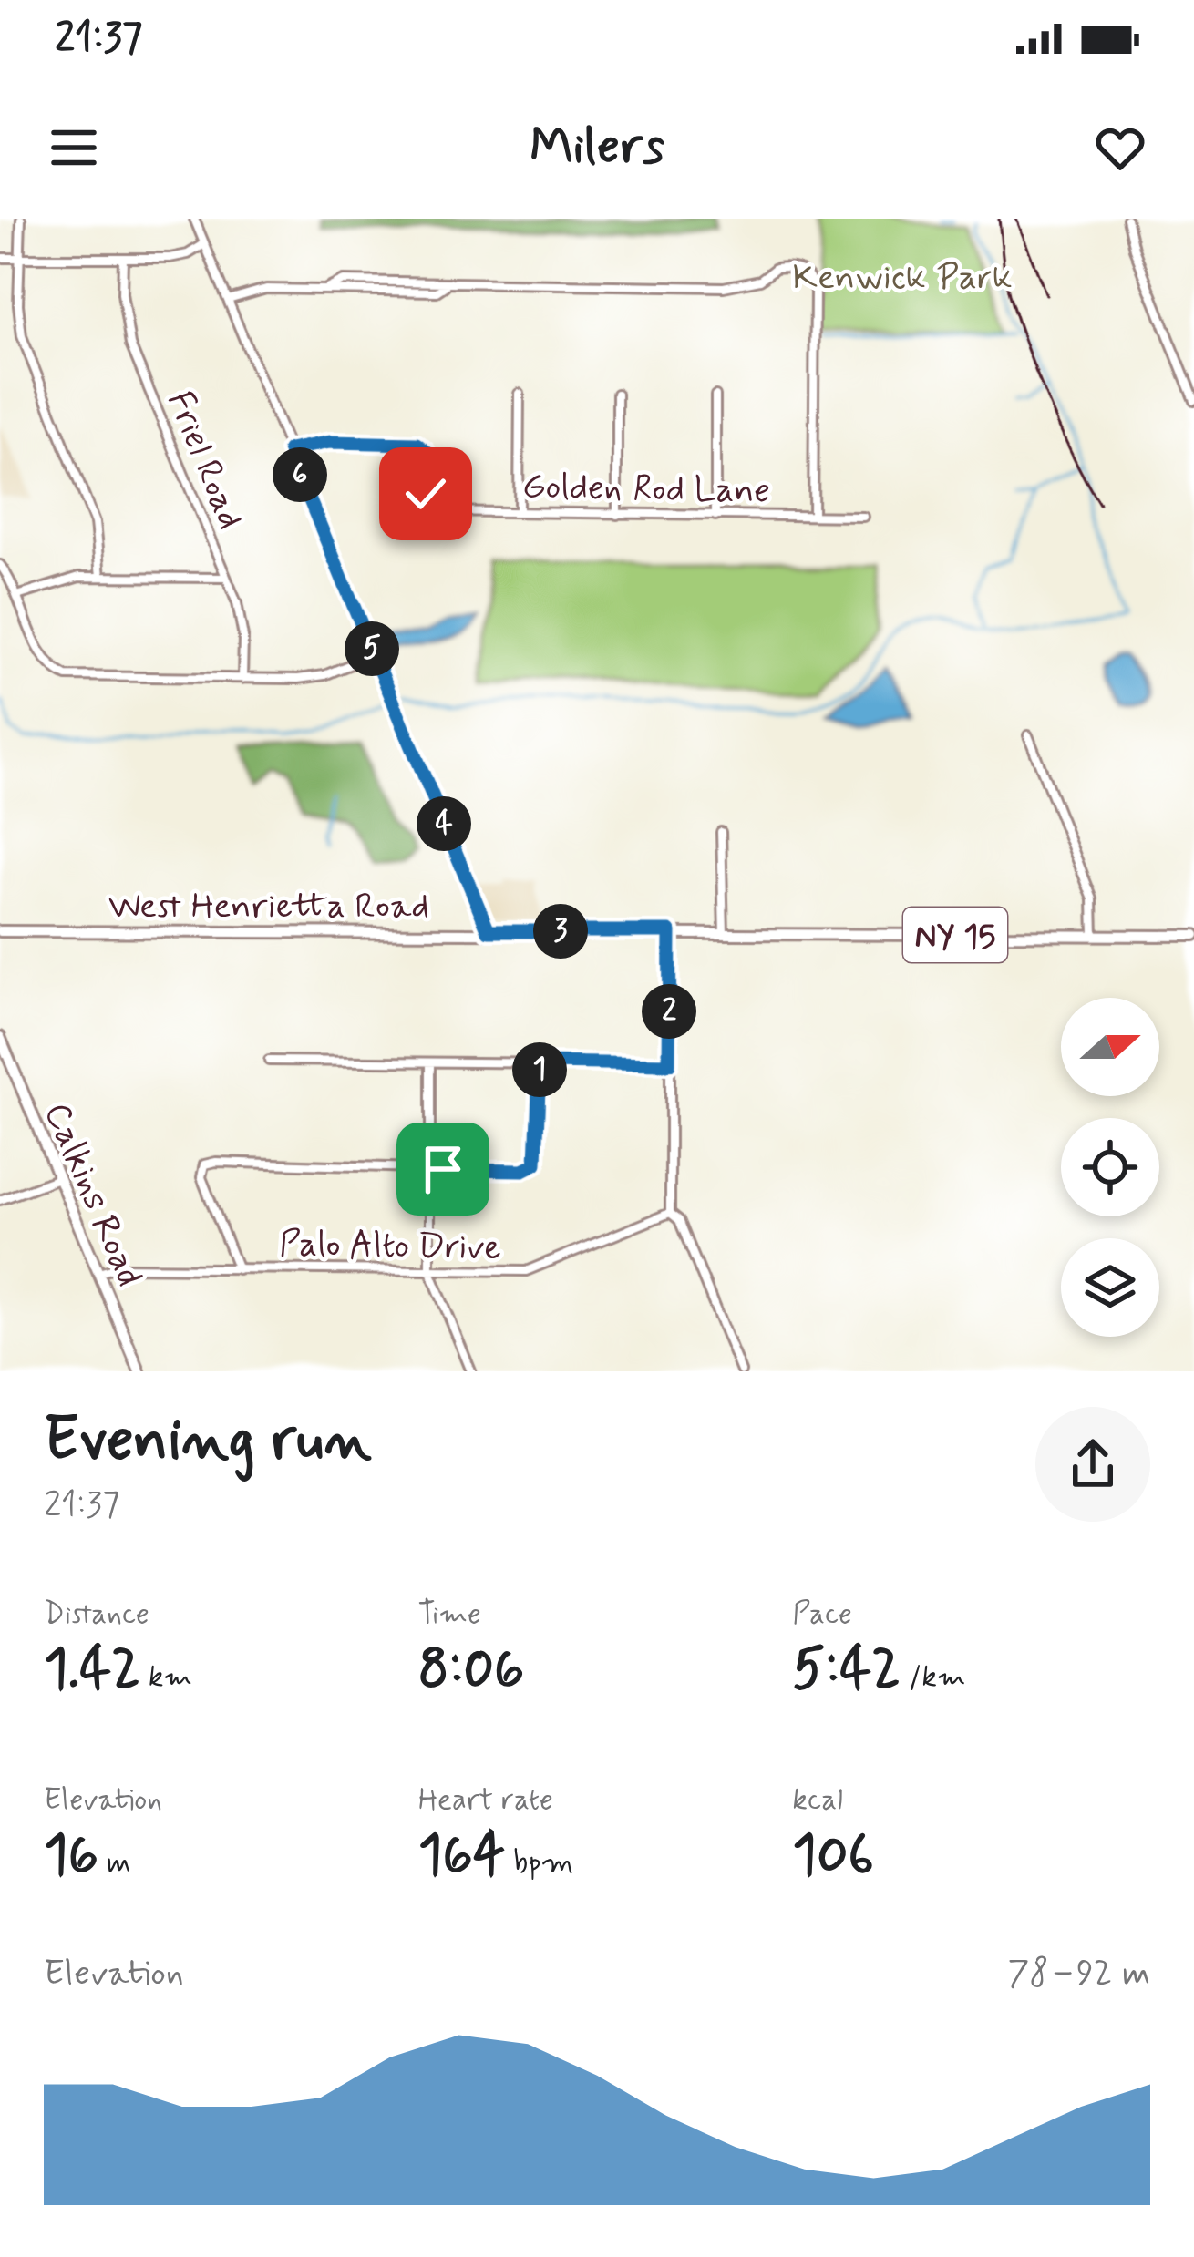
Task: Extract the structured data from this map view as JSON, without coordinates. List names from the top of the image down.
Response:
{
  "streets": {
    "main road": ["West Henrietta Road", "NY 15", "Calkins Road"],
    "street": ["Friel Road", "Golden Rod Lane", "Palo Alto Drive"]
  },
  "crossings": [
    ["Calkins Road", "Palo Alto Drive"]
  ],
  "parks": ["Kenwick Park"],
  "north": "right",
  "page": {
    "status": "21:37",
    "header": "Milers",
    "pins": [
      "6",
      "5",
      "4",
      "3",
      "2",
      "1"
    ],
    "heading": ["Evening run", "21:37"],
    "stats": [
      ["Distance", "1.42 km"],
      ["Time", "8:06"],
      ["Pace", "5:42 /km"],
      ["Elevation", "16 m"],
      ["Heart rate", "164 bpm"],
      ["kcal", "106"]
    ],
    "chart": ["Elevation", "78–92 m"]
  }
}
